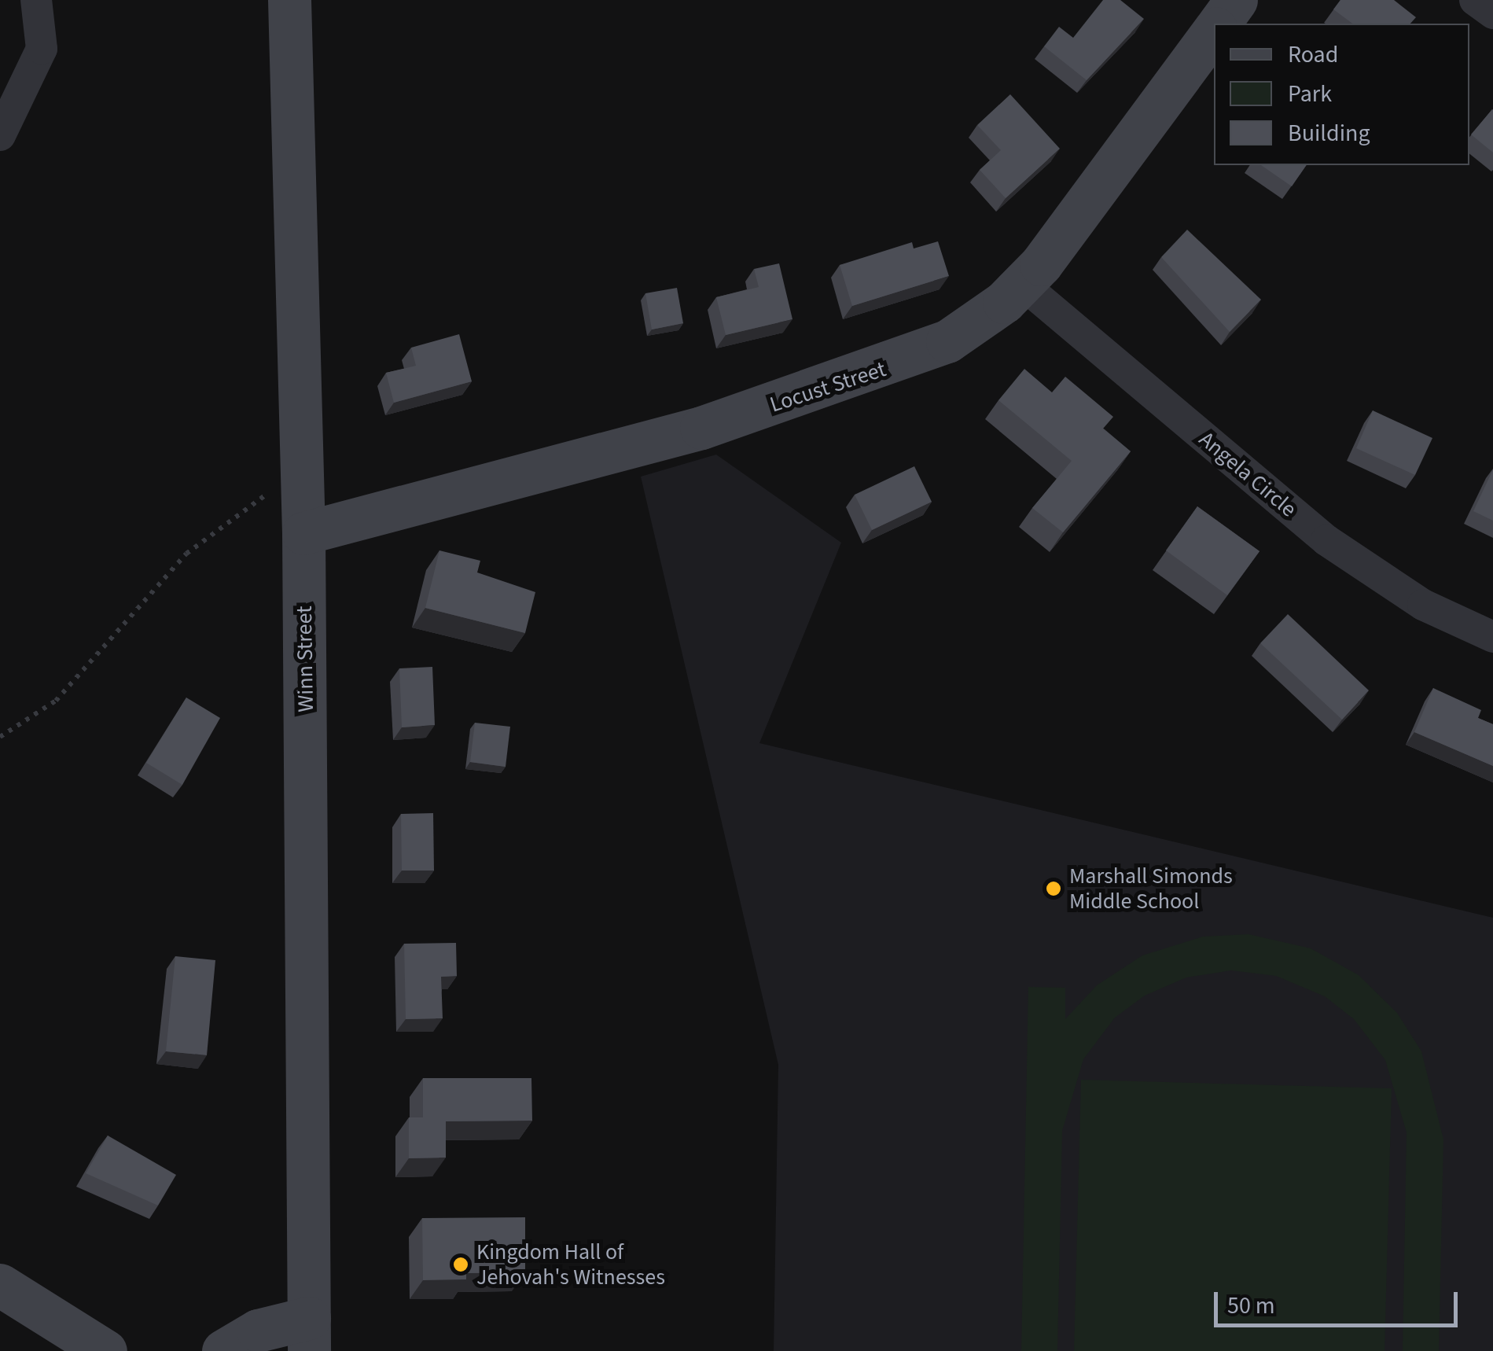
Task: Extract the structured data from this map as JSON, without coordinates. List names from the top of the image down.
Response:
{
  "streets": {
    "main road": ["Locust Street", "Winn Street"],
    "street": ["Angela Circle"]
  },
  "crossings": [
    ["Locust Street", "Angela Circle"],
    ["Locust Street", "Winn Street"]
  ],
  "places": ["Marshall Simonds Middle School", "Kingdom Hall of Jehovah's Witnesses"],
  "legend": ["Road", "Park", "Building"],
  "scale_bar": "50 m"
}
